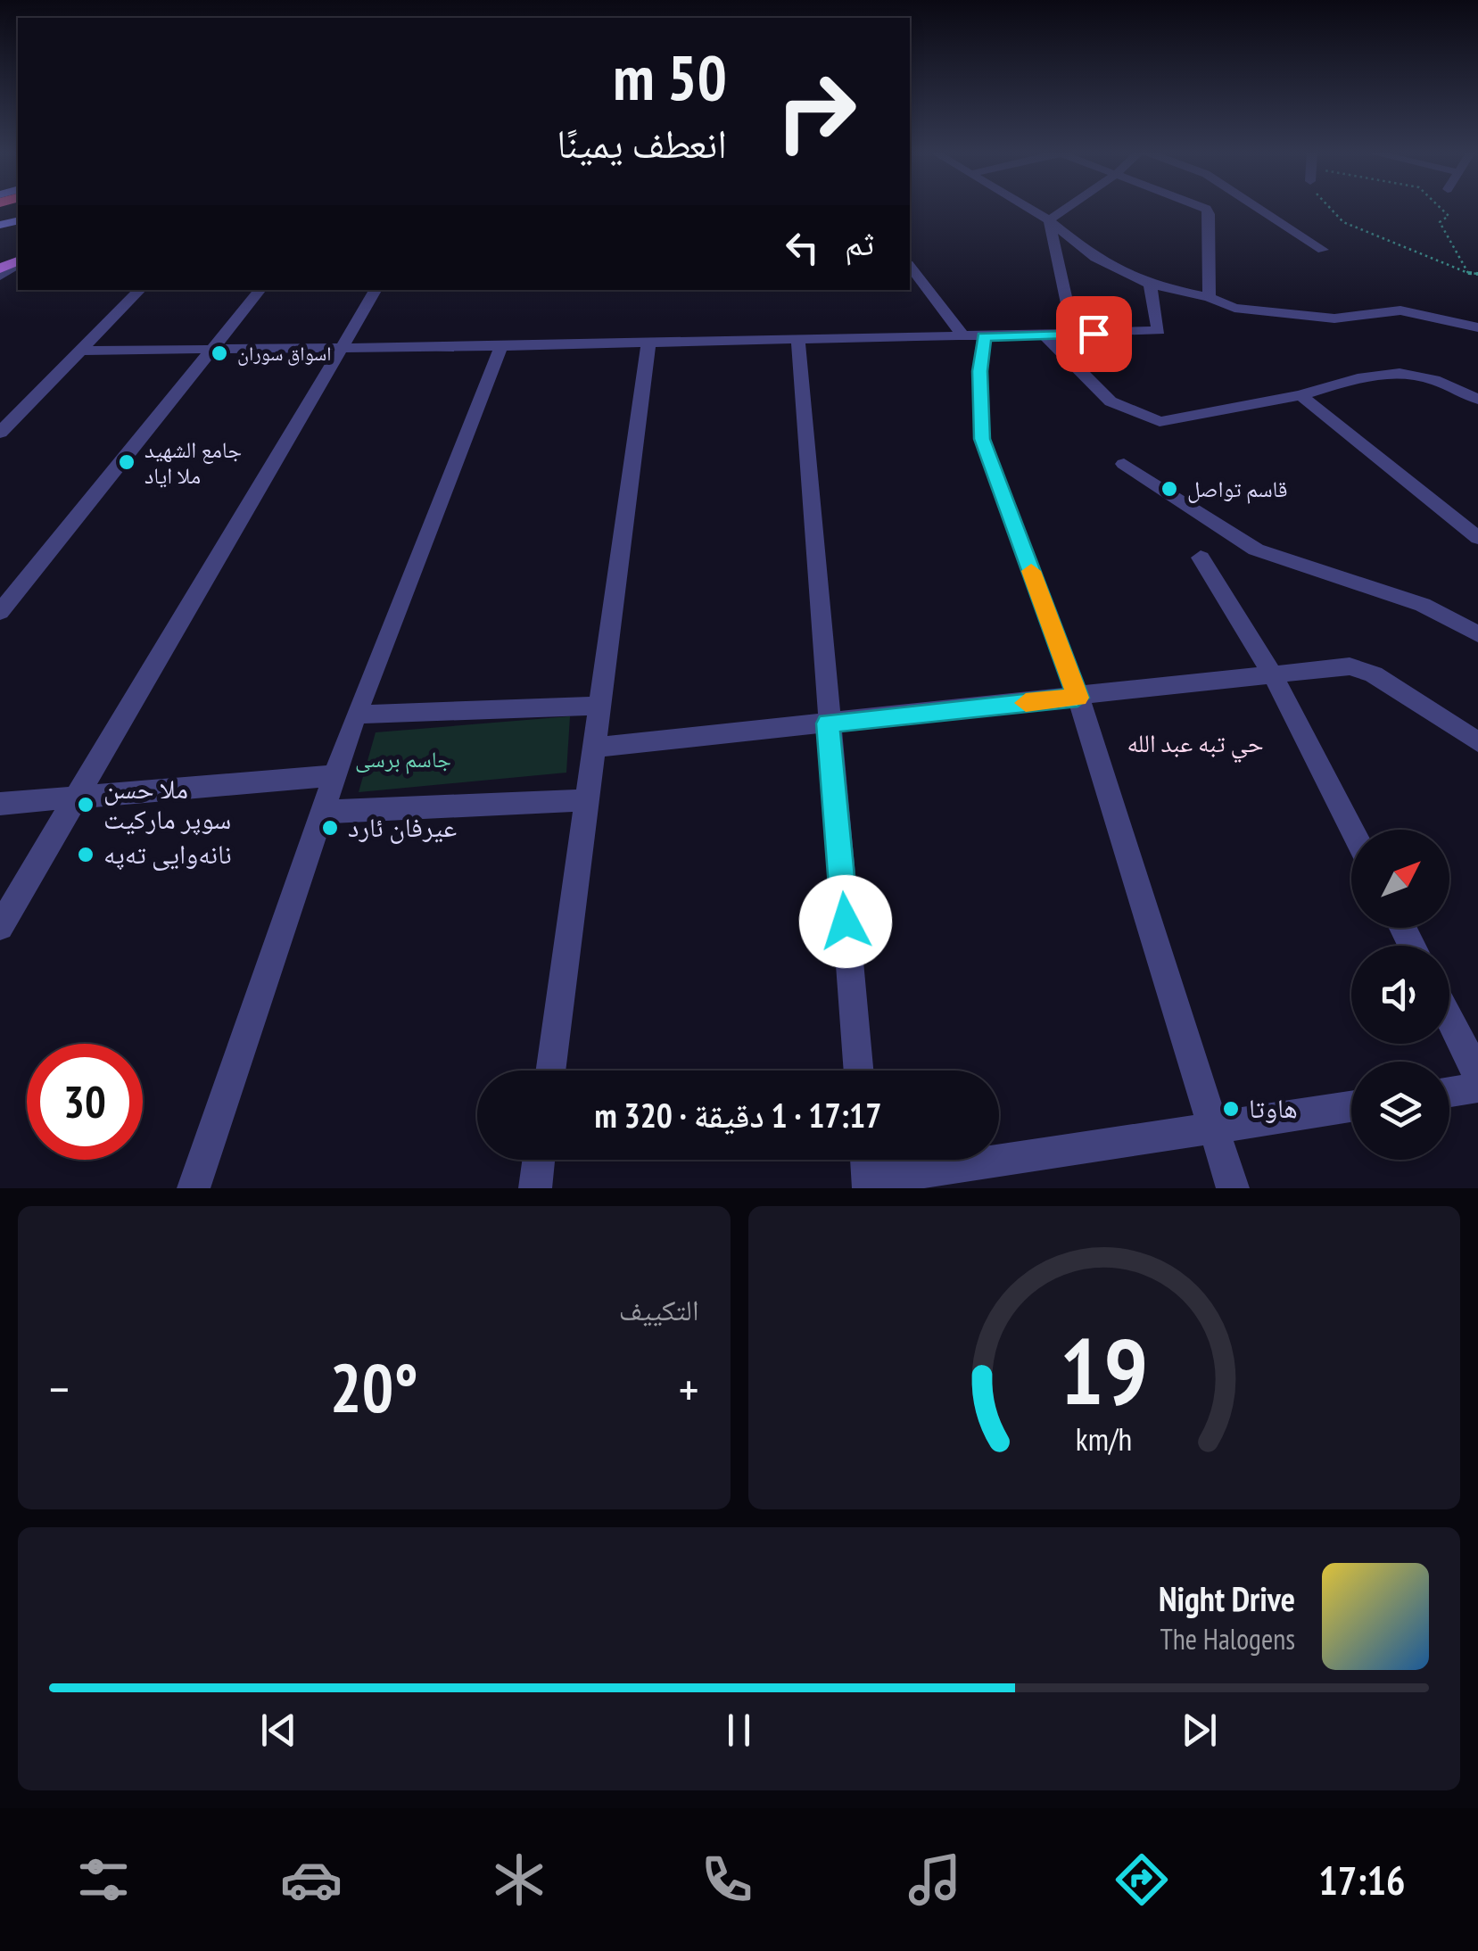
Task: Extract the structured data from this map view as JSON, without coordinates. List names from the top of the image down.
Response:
{
  "districts": ["حي تبه عبد الله"],
  "parks": ["جاسم برسی"],
  "places": [
    "اسواق سوران",
    "جامع الشهيد ملا اياد",
    "قاسم تواصل",
    "ملا حسن سوپر ماركيت",
    "عیرفان ئارد",
    "نانەوایی تەپە",
    "هاوتا"
  ],
  "north": "top right",
  "page": {
    "turn": ["50 m", "انعطف يمينًا"],
    "then": "ثم",
    "limit": "30",
    "trip": "17:17 · 1 دقيقة · 320 m",
    "tile": "التكييف",
    "heat": ["−", "20°", "+"],
    "song": ["Night Drive", "The Halogens"],
    "tabs": "17:16",
    "gauge": ["19", "km/h"]
  }
}
